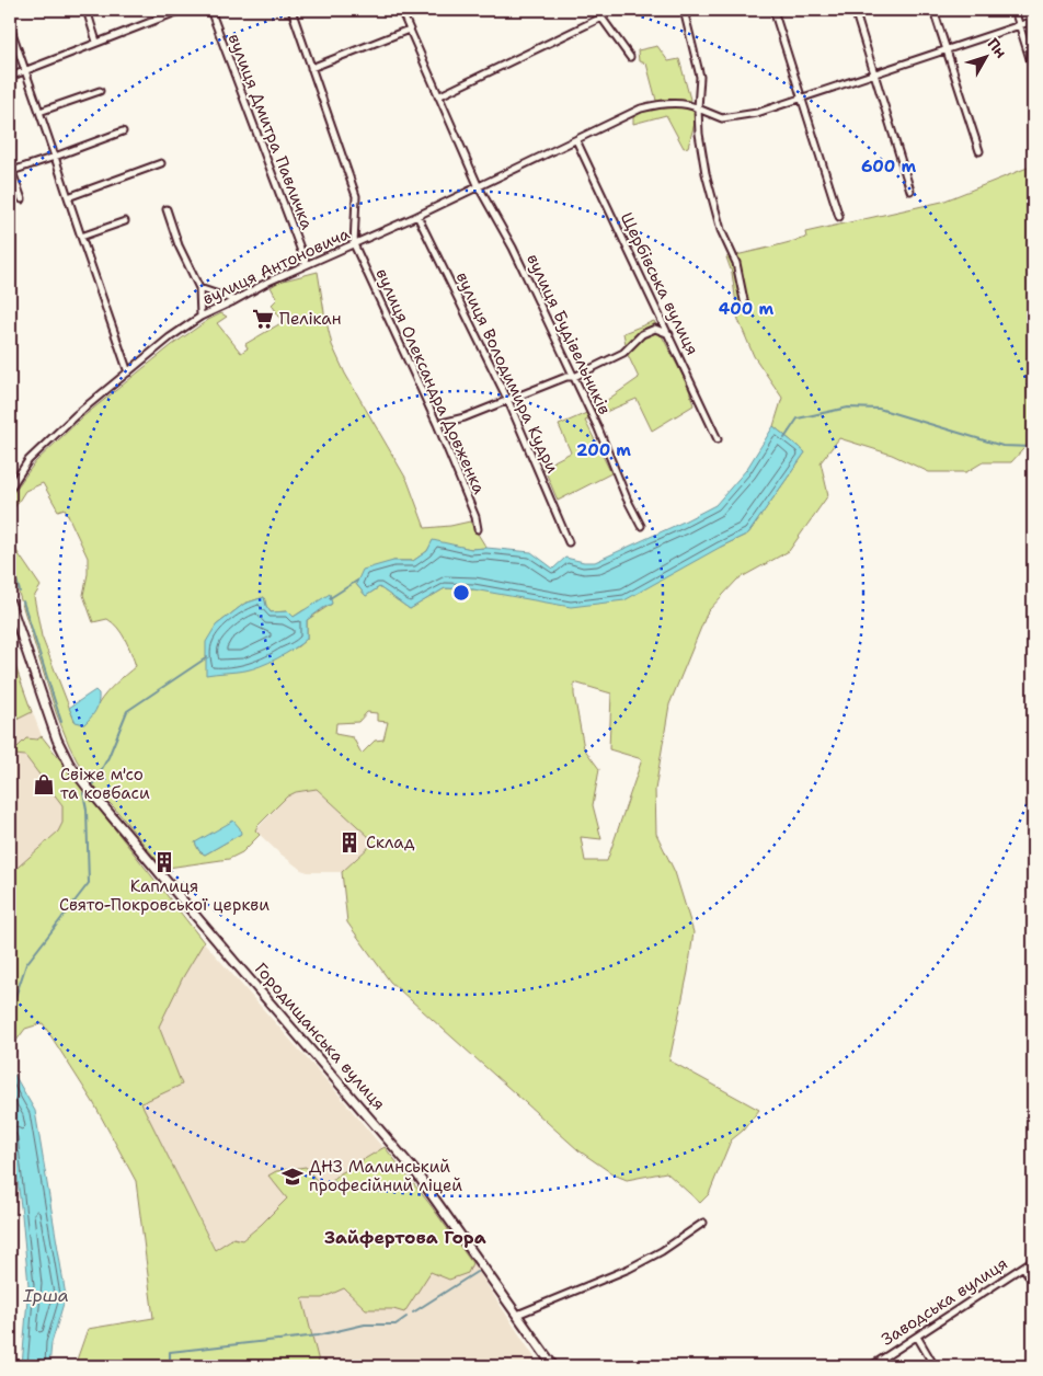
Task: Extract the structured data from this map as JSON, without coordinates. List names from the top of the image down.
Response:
{
  "streets": {
    "street": [
      "вулиця Дмитра Павличка",
      "вулиця Антоновича",
      "Щербівська вулиця",
      "вулиця Будівельників",
      "вулиця Володимира Кудри",
      "вулиця Олександра Довженка",
      "Городищанська вулиця",
      "Заводська вулиця"
    ]
  },
  "crossings": [
    ["вулиця Дмитра Павличка", "вулиця Антоновича"],
    ["вулиця Антоновича", "Щербівська вулиця"],
    ["вулиця Антоновича", "вулиця Будівельників"],
    ["вулиця Антоновича", "вулиця Володимира Кудри"],
    ["вулиця Антоновича", "вулиця Олександра Довженка"]
  ],
  "districts": ["Зайфертова Гора"],
  "water": ["Ірша"],
  "places": {
    "supermarket": ["Пелікан"],
    "shop": ["Свіже м'со та ковбаси"],
    "building": ["Склад", "Каплиця Свято-Покровської церкви"],
    "school or university": ["ДНЗ Малинський професійний ліцей"]
  },
  "north": "top right",
  "rings": ["600 m", "400 m", "200 m"]
}
